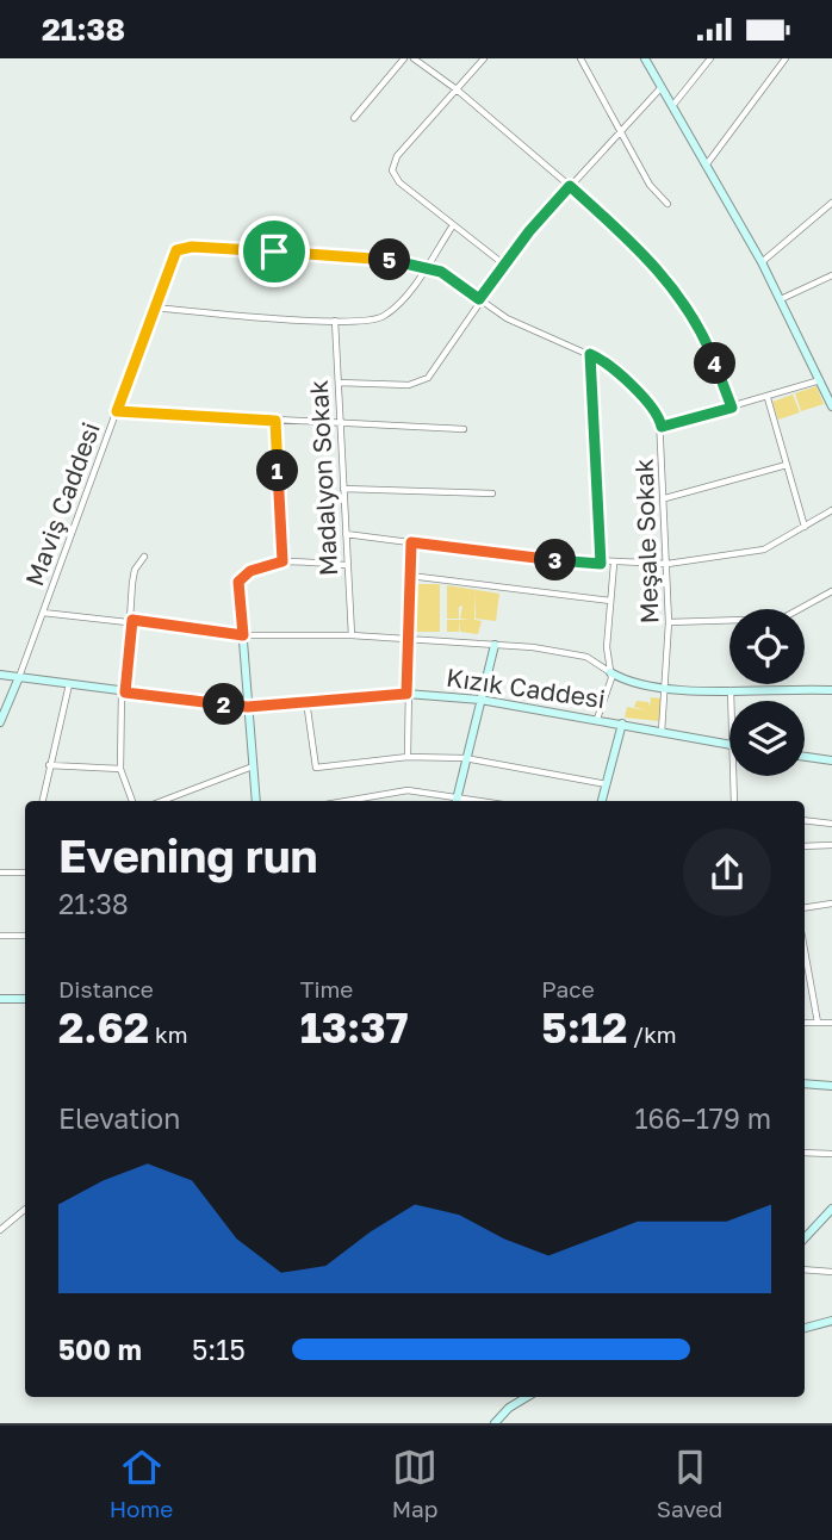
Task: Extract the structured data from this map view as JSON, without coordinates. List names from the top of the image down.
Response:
{
  "streets": {
    "street": [
      "Madalyon Sokak",
      "Maviş Caddesi",
      "Meşale Sokak",
      "Kızık Caddesi"
    ]
  },
  "crossings": [
    ["Maviş Caddesi", "Meşale Sokak"],
    ["Maviş Caddesi", "Kızık Caddesi"],
    ["Meşale Sokak", "Kızık Caddesi"]
  ],
  "page": {
    "status": "21:38",
    "pins": [
      "5",
      "4",
      "1",
      "3",
      "2"
    ],
    "heading": ["Evening run", "21:38"],
    "stats": [
      ["Distance", "2.62 km"],
      ["Time", "13:37"],
      ["Pace", "5:12 /km"]
    ],
    "chart": ["Elevation", "166–179 m"],
    "list": [
      {
        "name": "500 m",
        "note": "5:15"
      }
    ],
    "tabs": ["Home", "Map", "Saved"]
  }
}
